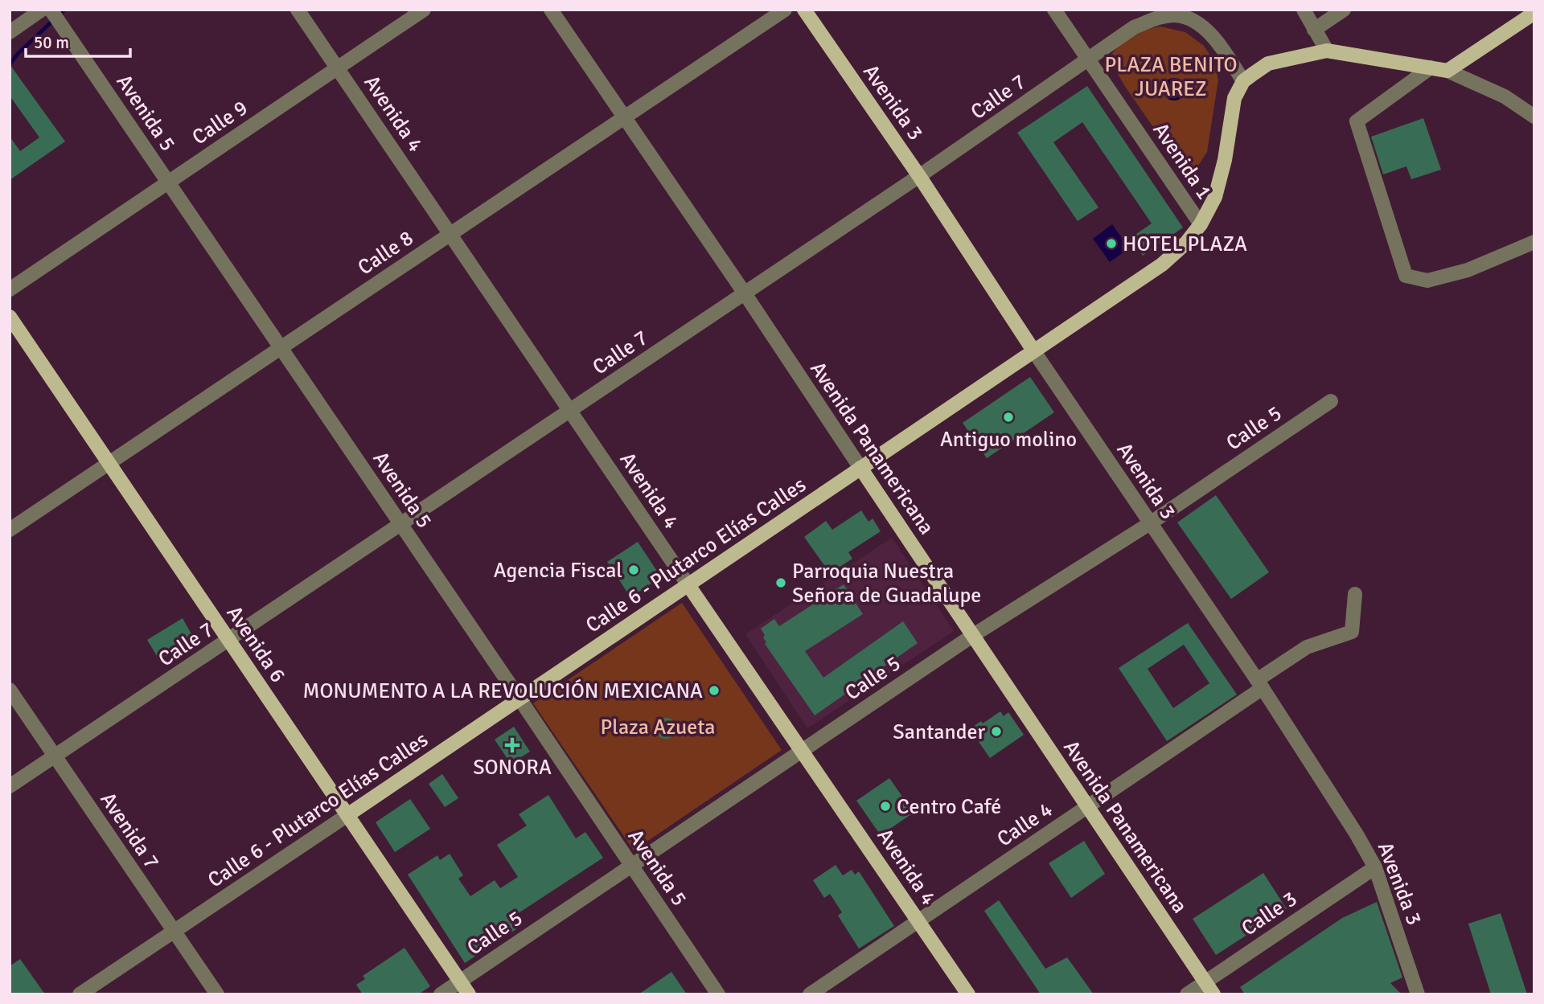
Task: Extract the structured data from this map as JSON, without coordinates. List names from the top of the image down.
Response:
{
  "streets": {
    "main road": [
      "Avenida 3",
      "Avenida 4",
      "Avenida Panamericana",
      "Calle 6 - Plutarco Elías Calles",
      "Avenida 6"
    ],
    "street": [
      "Calle 7",
      "Avenida 5",
      "Calle 9",
      "Avenida 1",
      "Calle 8",
      "Calle 5",
      "Calle 4",
      "Avenida 7",
      "Calle 3"
    ]
  },
  "crossings": [
    ["Calle 7", "Avenida 3"],
    ["Calle 7", "Avenida 5"],
    ["Calle 7", "Avenida 4"],
    ["Calle 7", "Avenida 1"],
    ["Calle 7", "Avenida Panamericana"],
    ["Calle 7", "Calle 6 - Plutarco Elías Calles"],
    ["Calle 7", "Avenida 6"],
    ["Calle 7", "Avenida 7"],
    ["Avenida 3", "Calle 5"],
    ["Avenida 3", "Calle 6 - Plutarco Elías Calles"],
    ["Avenida 3", "Calle 4"],
    ["Avenida 3", "Calle 3"],
    ["Avenida 5", "Calle 9"],
    ["Avenida 5", "Calle 8"],
    ["Avenida 5", "Calle 5"],
    ["Avenida 5", "Calle 6 - Plutarco Elías Calles"],
    ["Avenida 4", "Calle 9"],
    ["Avenida 4", "Calle 8"],
    ["Avenida 4", "Calle 5"],
    ["Avenida 4", "Calle 6 - Plutarco Elías Calles"],
    ["Avenida 4", "Calle 4"],
    ["Avenida 1", "Calle 6 - Plutarco Elías Calles"],
    ["Calle 8", "Avenida Panamericana"],
    ["Calle 8", "Avenida 6"],
    ["Calle 5", "Avenida Panamericana"],
    ["Calle 5", "Avenida 6"],
    ["Avenida Panamericana", "Calle 6 - Plutarco Elías Calles"],
    ["Avenida Panamericana", "Calle 4"],
    ["Avenida Panamericana", "Calle 3"],
    ["Calle 6 - Plutarco Elías Calles", "Avenida 6"],
    ["Calle 6 - Plutarco Elías Calles", "Avenida 7"]
  ],
  "parks": ["PLAZA BENITO JUAREZ", "Plaza Azueta"],
  "places": {
    "other": [
      "HOTEL PLAZA",
      "Antiguo molino",
      "Agencia Fiscal",
      "Parroquia Nuestra Señora de Guadalupe",
      "MONUMENTO A LA REVOLUCIÓN MEXICANA",
      "Santander",
      "Centro Café"
    ],
    "health": ["SONORA"]
  },
  "scale_bar": "50 m"
}
